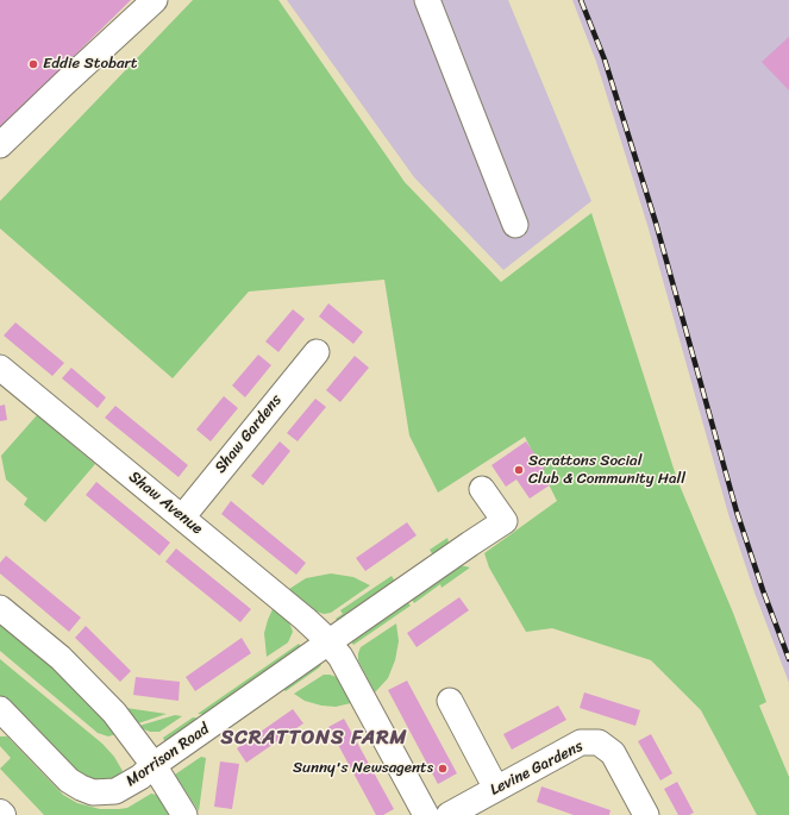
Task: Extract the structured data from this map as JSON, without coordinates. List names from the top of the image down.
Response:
{
  "streets": {
    "street": [
      "Shaw Gardens",
      "Shaw Avenue",
      "Morrison Road",
      "Levine Gardens"
    ]
  },
  "crossings": [
    ["Shaw Gardens", "Shaw Avenue"],
    ["Shaw Avenue", "Morrison Road"]
  ],
  "districts": ["SCRATTONS FARM"],
  "places": ["Eddie Stobart", "Scrattons Social Club & Community Hall", "Sunny's Newsagents"]
}
